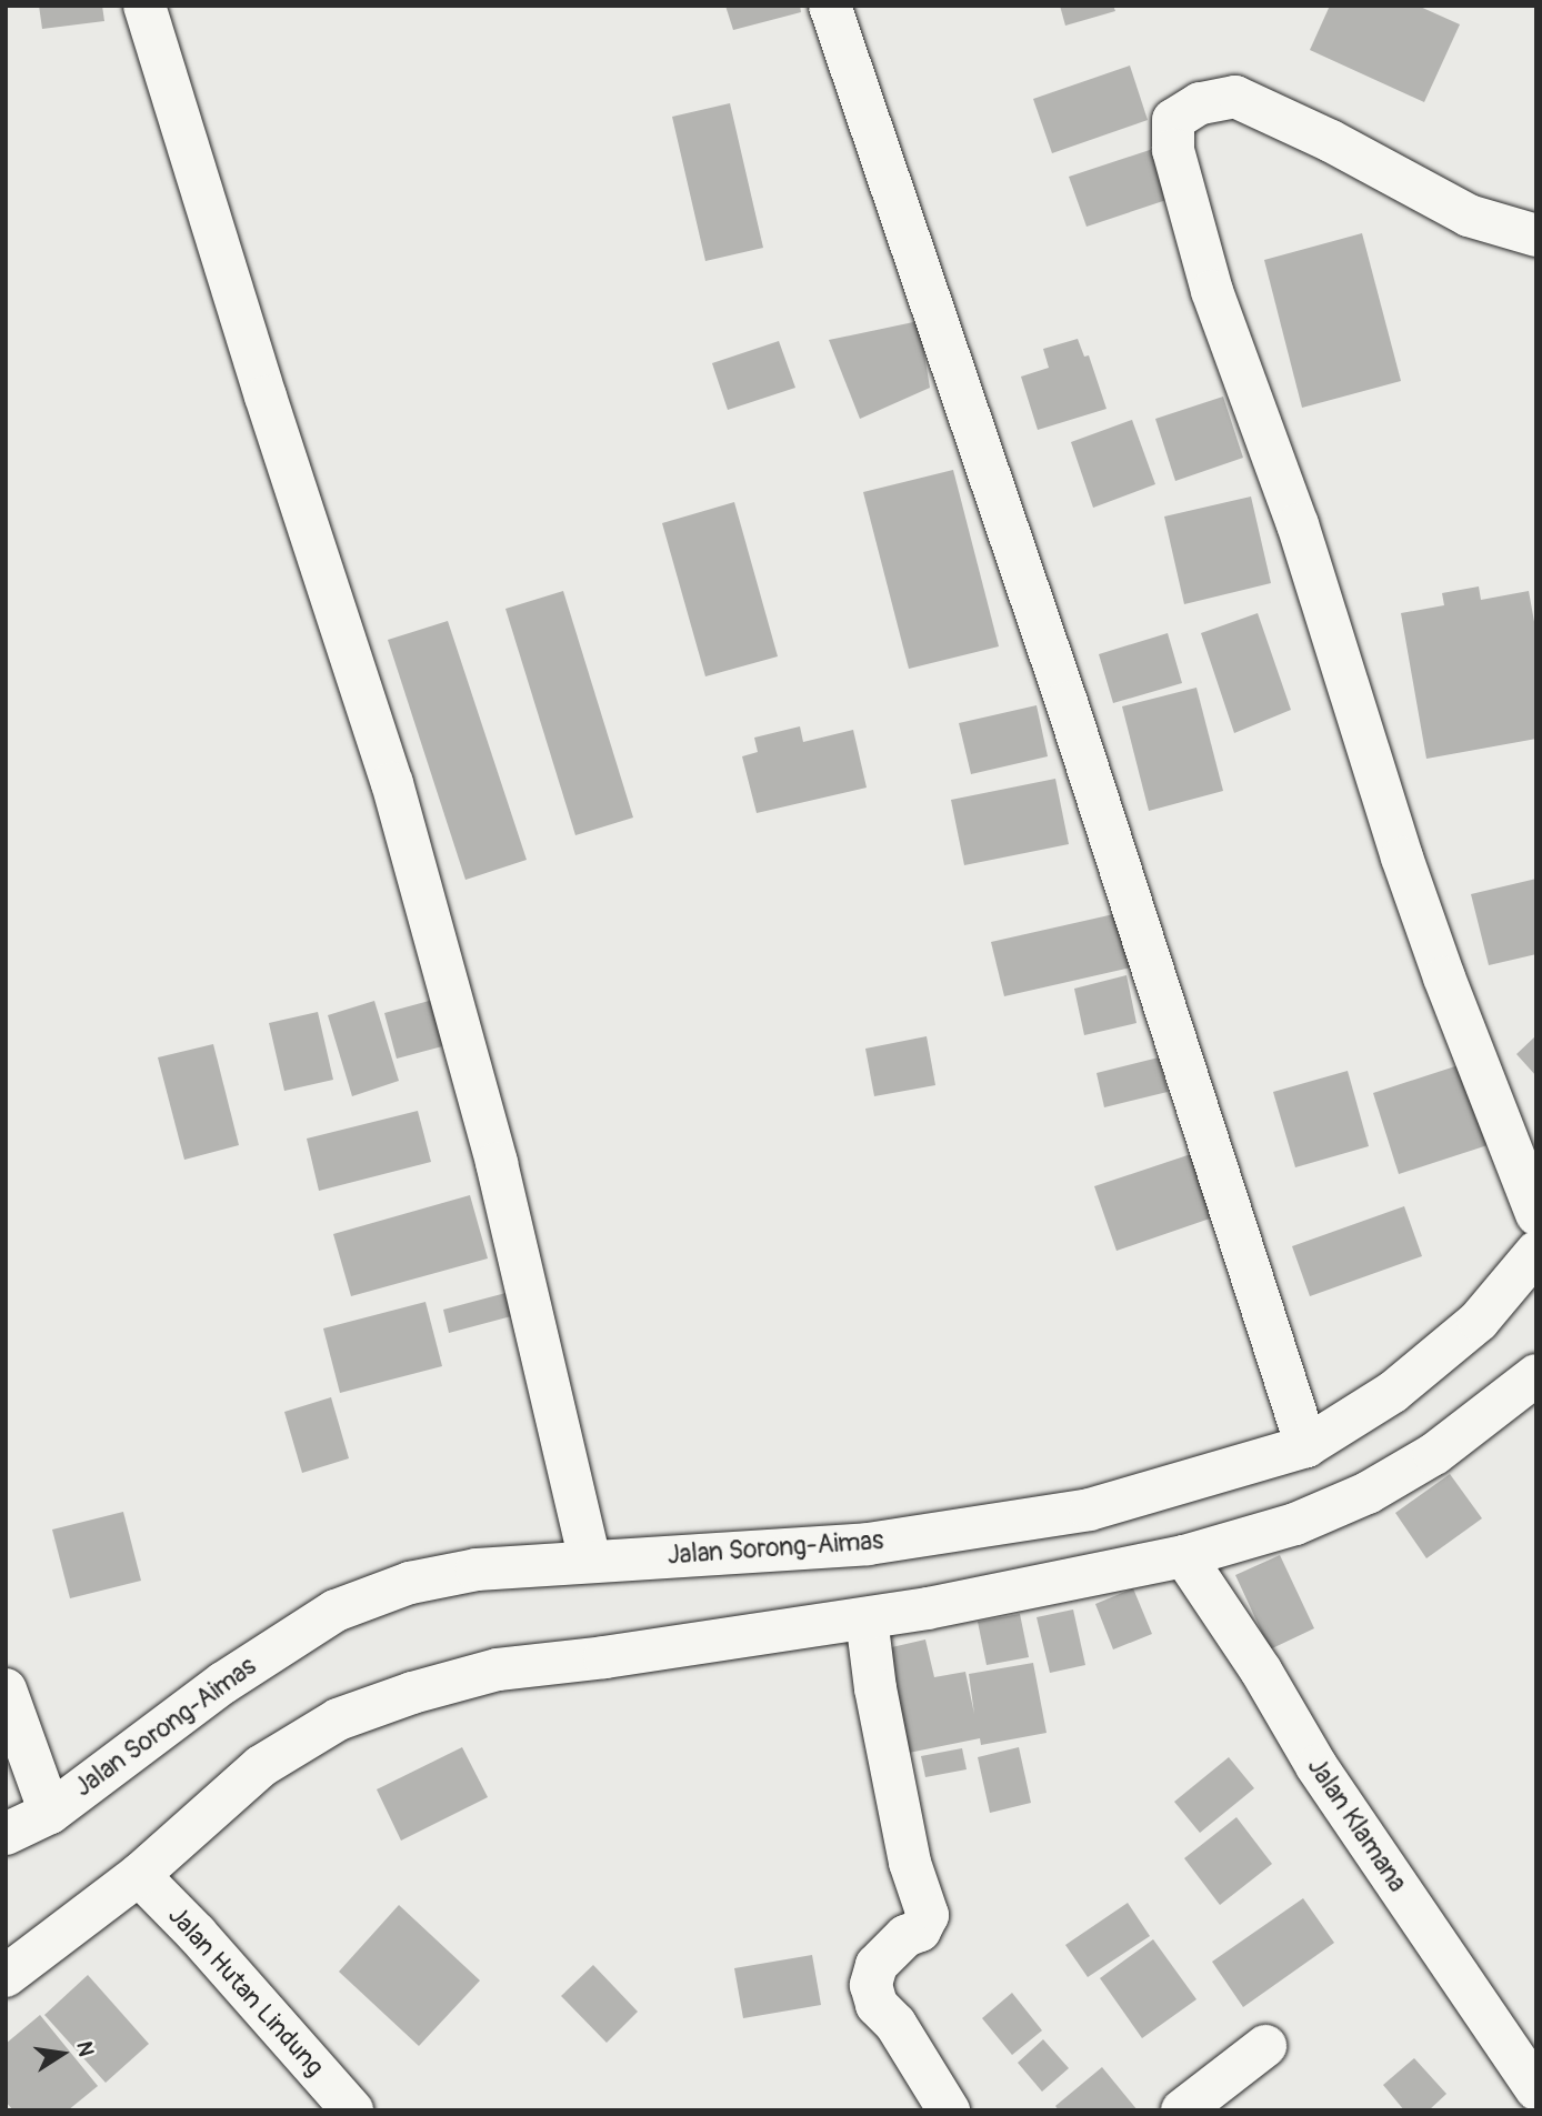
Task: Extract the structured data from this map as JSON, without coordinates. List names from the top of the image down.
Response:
{
  "streets": {
    "main road": ["Jalan Sorong-Aimas", "Jalan Klamana", "Jalan Hutan Lindung"]
  },
  "north": "right"
}
